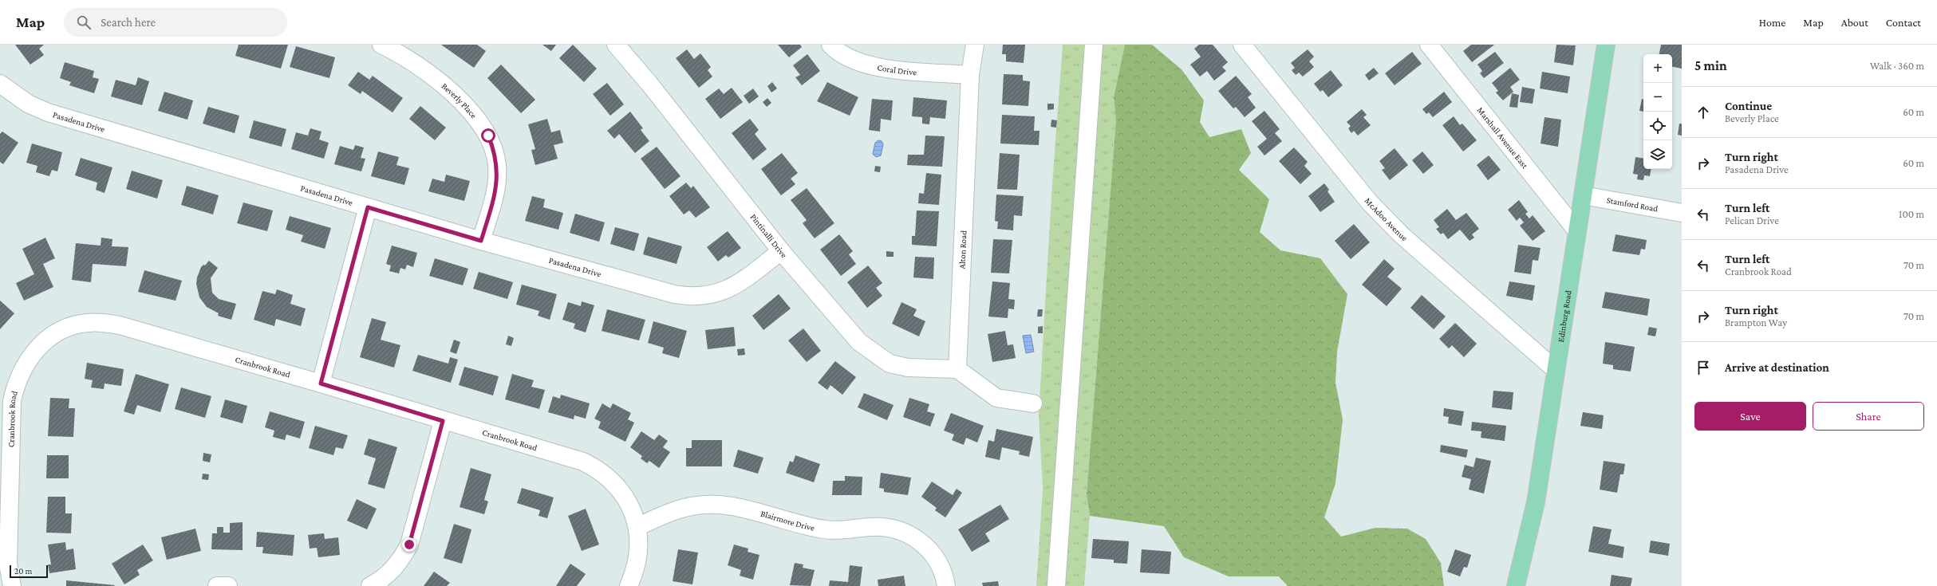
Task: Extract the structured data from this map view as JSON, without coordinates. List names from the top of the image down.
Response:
{
  "streets": {
    "main road": ["Edinburg Road"],
    "street": [
      "Coral Drive",
      "Beverly Place",
      "Pasadena Drive",
      "Marshall Avenue East",
      "Stamford Road",
      "McAdoo Avenue",
      "Pintinalli Drive",
      "Alton Road",
      "Cranbrook Road",
      "Blairmore Drive"
    ]
  },
  "crossings": [
    ["Coral Drive", "Alton Road"],
    ["Beverly Place", "Pasadena Drive"],
    ["Pasadena Drive", "Pintinalli Drive"],
    ["Marshall Avenue East", "Edinburg Road"],
    ["Stamford Road", "Edinburg Road"],
    ["McAdoo Avenue", "Edinburg Road"],
    ["Pintinalli Drive", "Alton Road"],
    ["Cranbrook Road", "Blairmore Drive"]
  ],
  "scale_bar": "20 m",
  "page": {
    "header": "Map",
    "search": "Search here",
    "nav": [
      "Home",
      "Map",
      "About",
      "Contact"
    ],
    "heading": ["5 min", "Walk · 360 m"],
    "map_buttons": ["+", "−"],
    "list": [
      ["Continue", "Beverly Place", "60 m"],
      ["Turn right", "Pasadena Drive", "60 m"],
      ["Turn left", "Pelican Drive", "100 m"],
      ["Turn left", "Cranbrook Road", "70 m"],
      ["Turn right", "Brampton Way", "70 m"],
      "Arrive at destination"
    ],
    "buttons": ["Save", "Share"],
    "scale": "20 m"
  }
}
